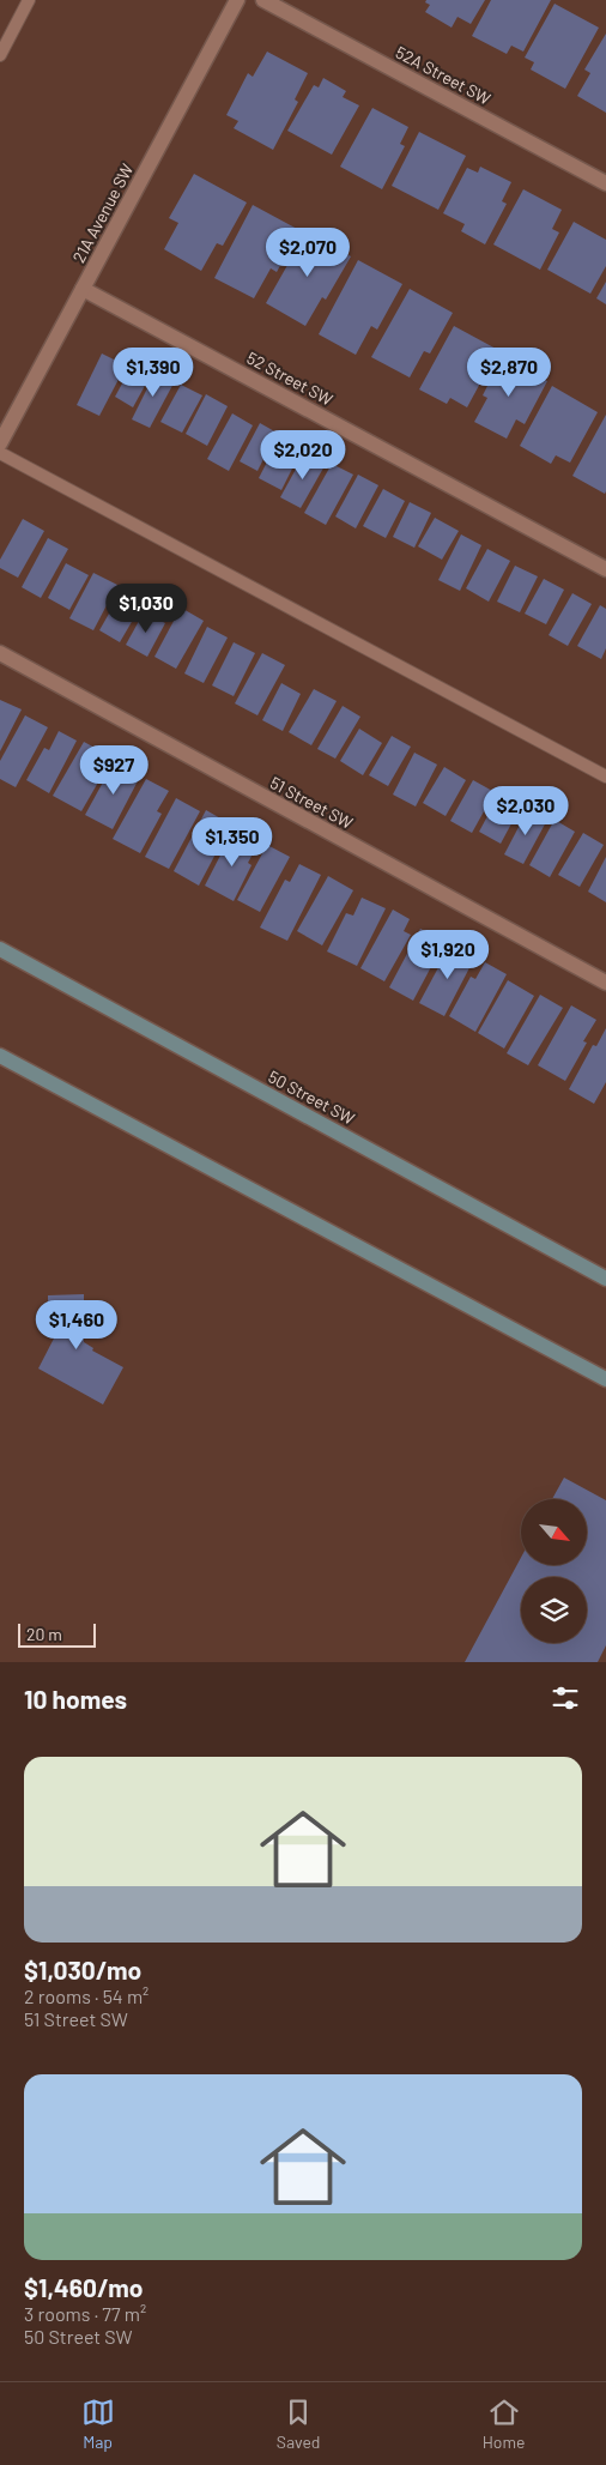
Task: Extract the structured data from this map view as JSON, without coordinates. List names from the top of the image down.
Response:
{
  "streets": {
    "main road": ["50 Street SW"],
    "street": [
      "52A Street SW",
      "21A Avenue SW",
      "52 Street SW",
      "51 Street SW"
    ]
  },
  "crossings": [
    ["21A Avenue SW", "52 Street SW"]
  ],
  "scale_bar": "20 m",
  "north": "bottom right",
  "page": {
    "price": [
      "$2,070",
      "$1,390",
      "$2,870",
      "$2,020",
      "$1,030",
      "$927",
      "$2,030",
      "$1,350",
      "$1,920",
      "$1,460"
    ],
    "scale": "20 m",
    "heading": "10 homes",
    "list": [
      {
        "name": "$1,030/mo",
        "note": "2 rooms · 54 m² · 51 Street SW"
      },
      {
        "name": "$1,460/mo",
        "note": "3 rooms · 77 m² · 50 Street SW"
      }
    ],
    "tabs": ["Map", "Saved", "Home"]
  }
}
